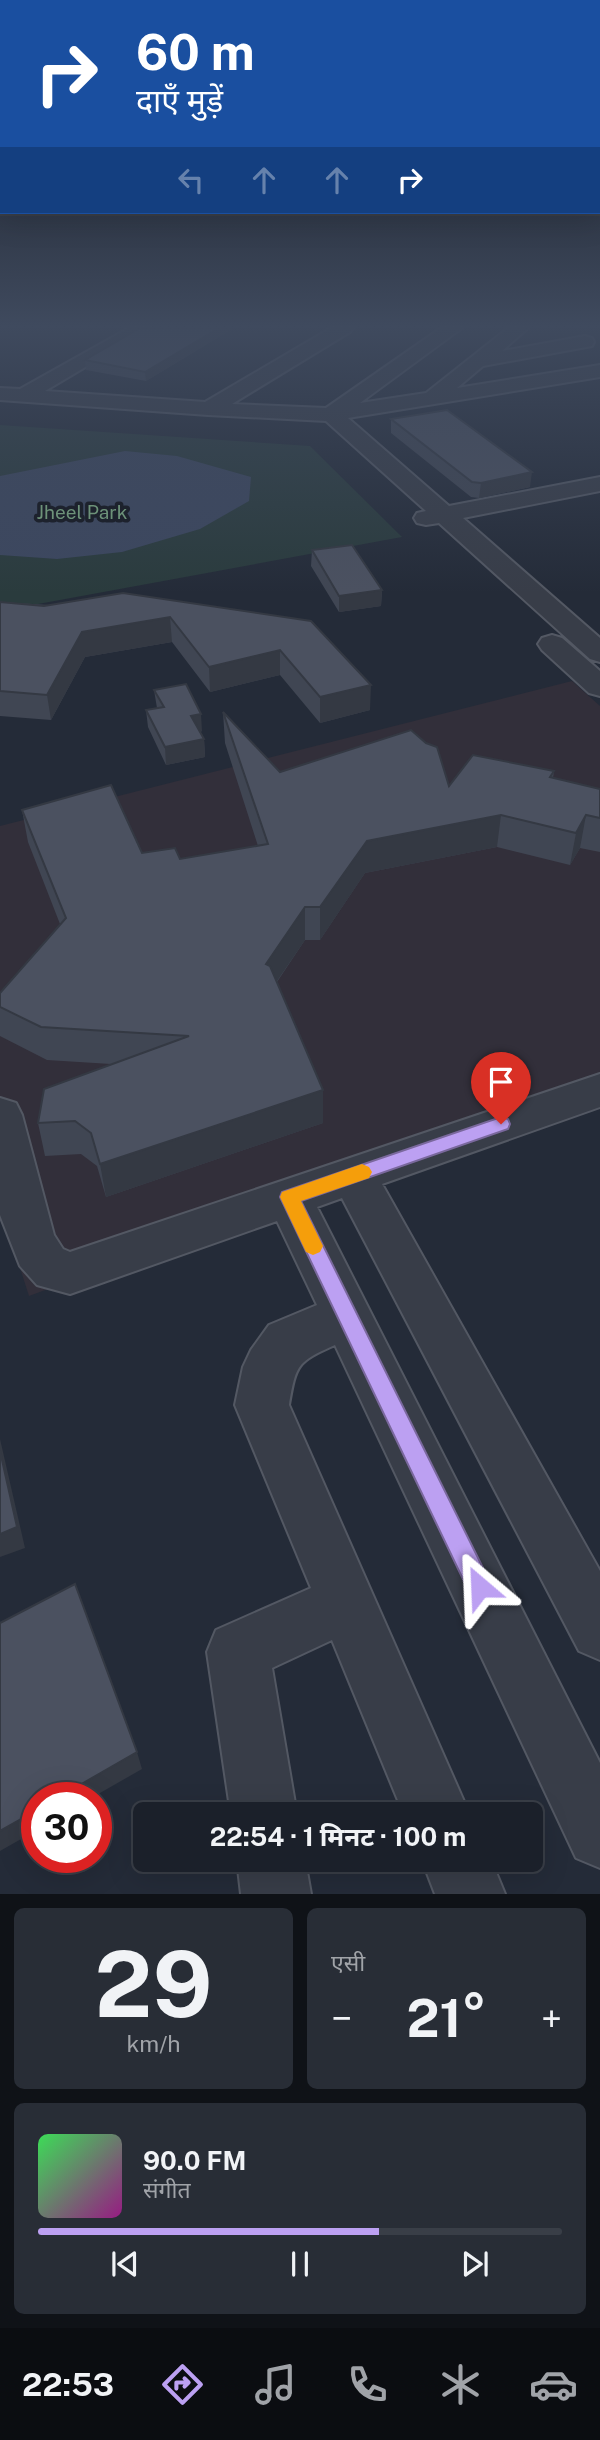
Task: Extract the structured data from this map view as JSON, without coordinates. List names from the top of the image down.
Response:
{
  "parks": ["Jheel Park"],
  "page": {
    "turn": ["60 m", "दाएँ मुड़ें"],
    "limit": "30",
    "trip": "22:54 · 1 मिनट · 100 m",
    "tile": [
      ["29", "km/h"],
      "एसी"
    ],
    "heat": ["−", "21°", "+"],
    "song": ["90.0 FM", "संगीत"],
    "tabs": "22:53"
  }
}
